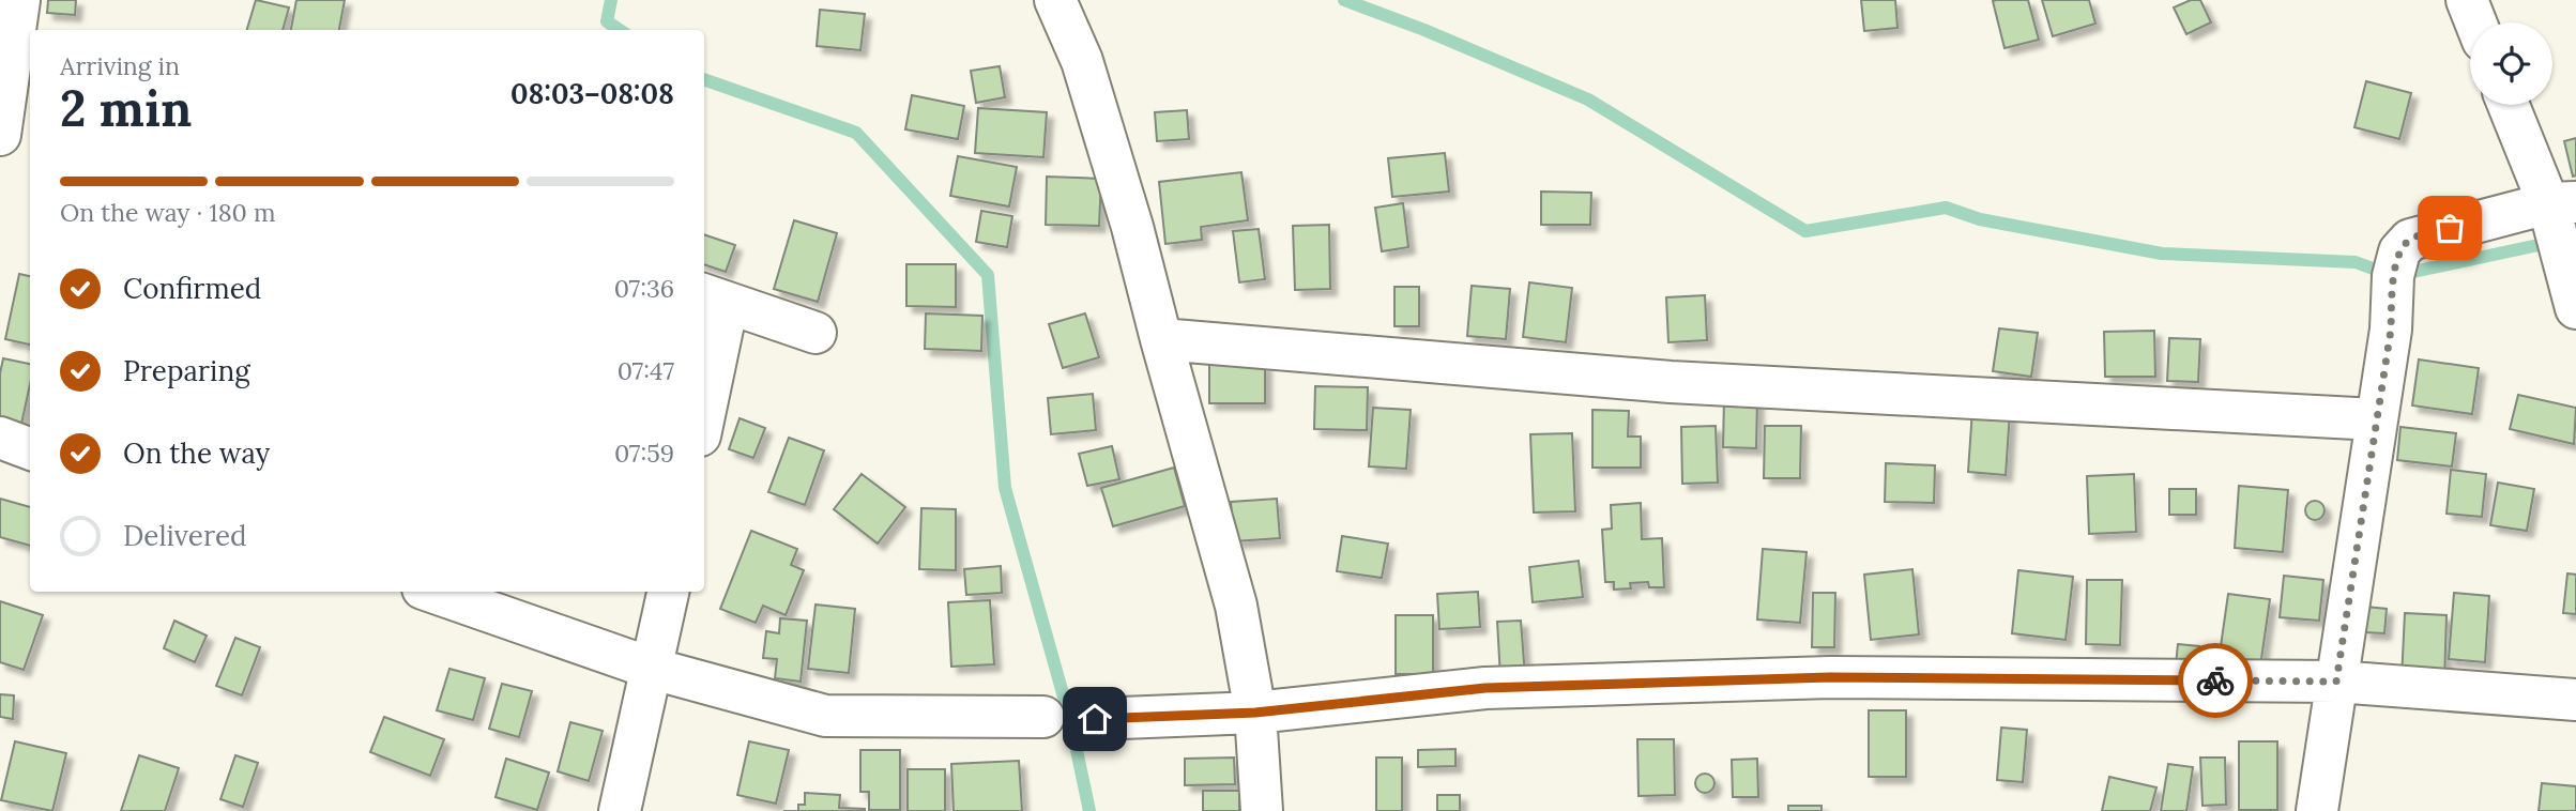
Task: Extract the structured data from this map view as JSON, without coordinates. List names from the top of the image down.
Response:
{
  "page": {
    "heading": ["2 min", "Arriving in", "08:03–08:08"],
    "bar": "On the way · 180 m",
    "list": [
      ["Confirmed", "07:36"],
      ["Preparing", "07:47"],
      ["On the way", "07:59"],
      "Delivered"
    ]
  }
}
